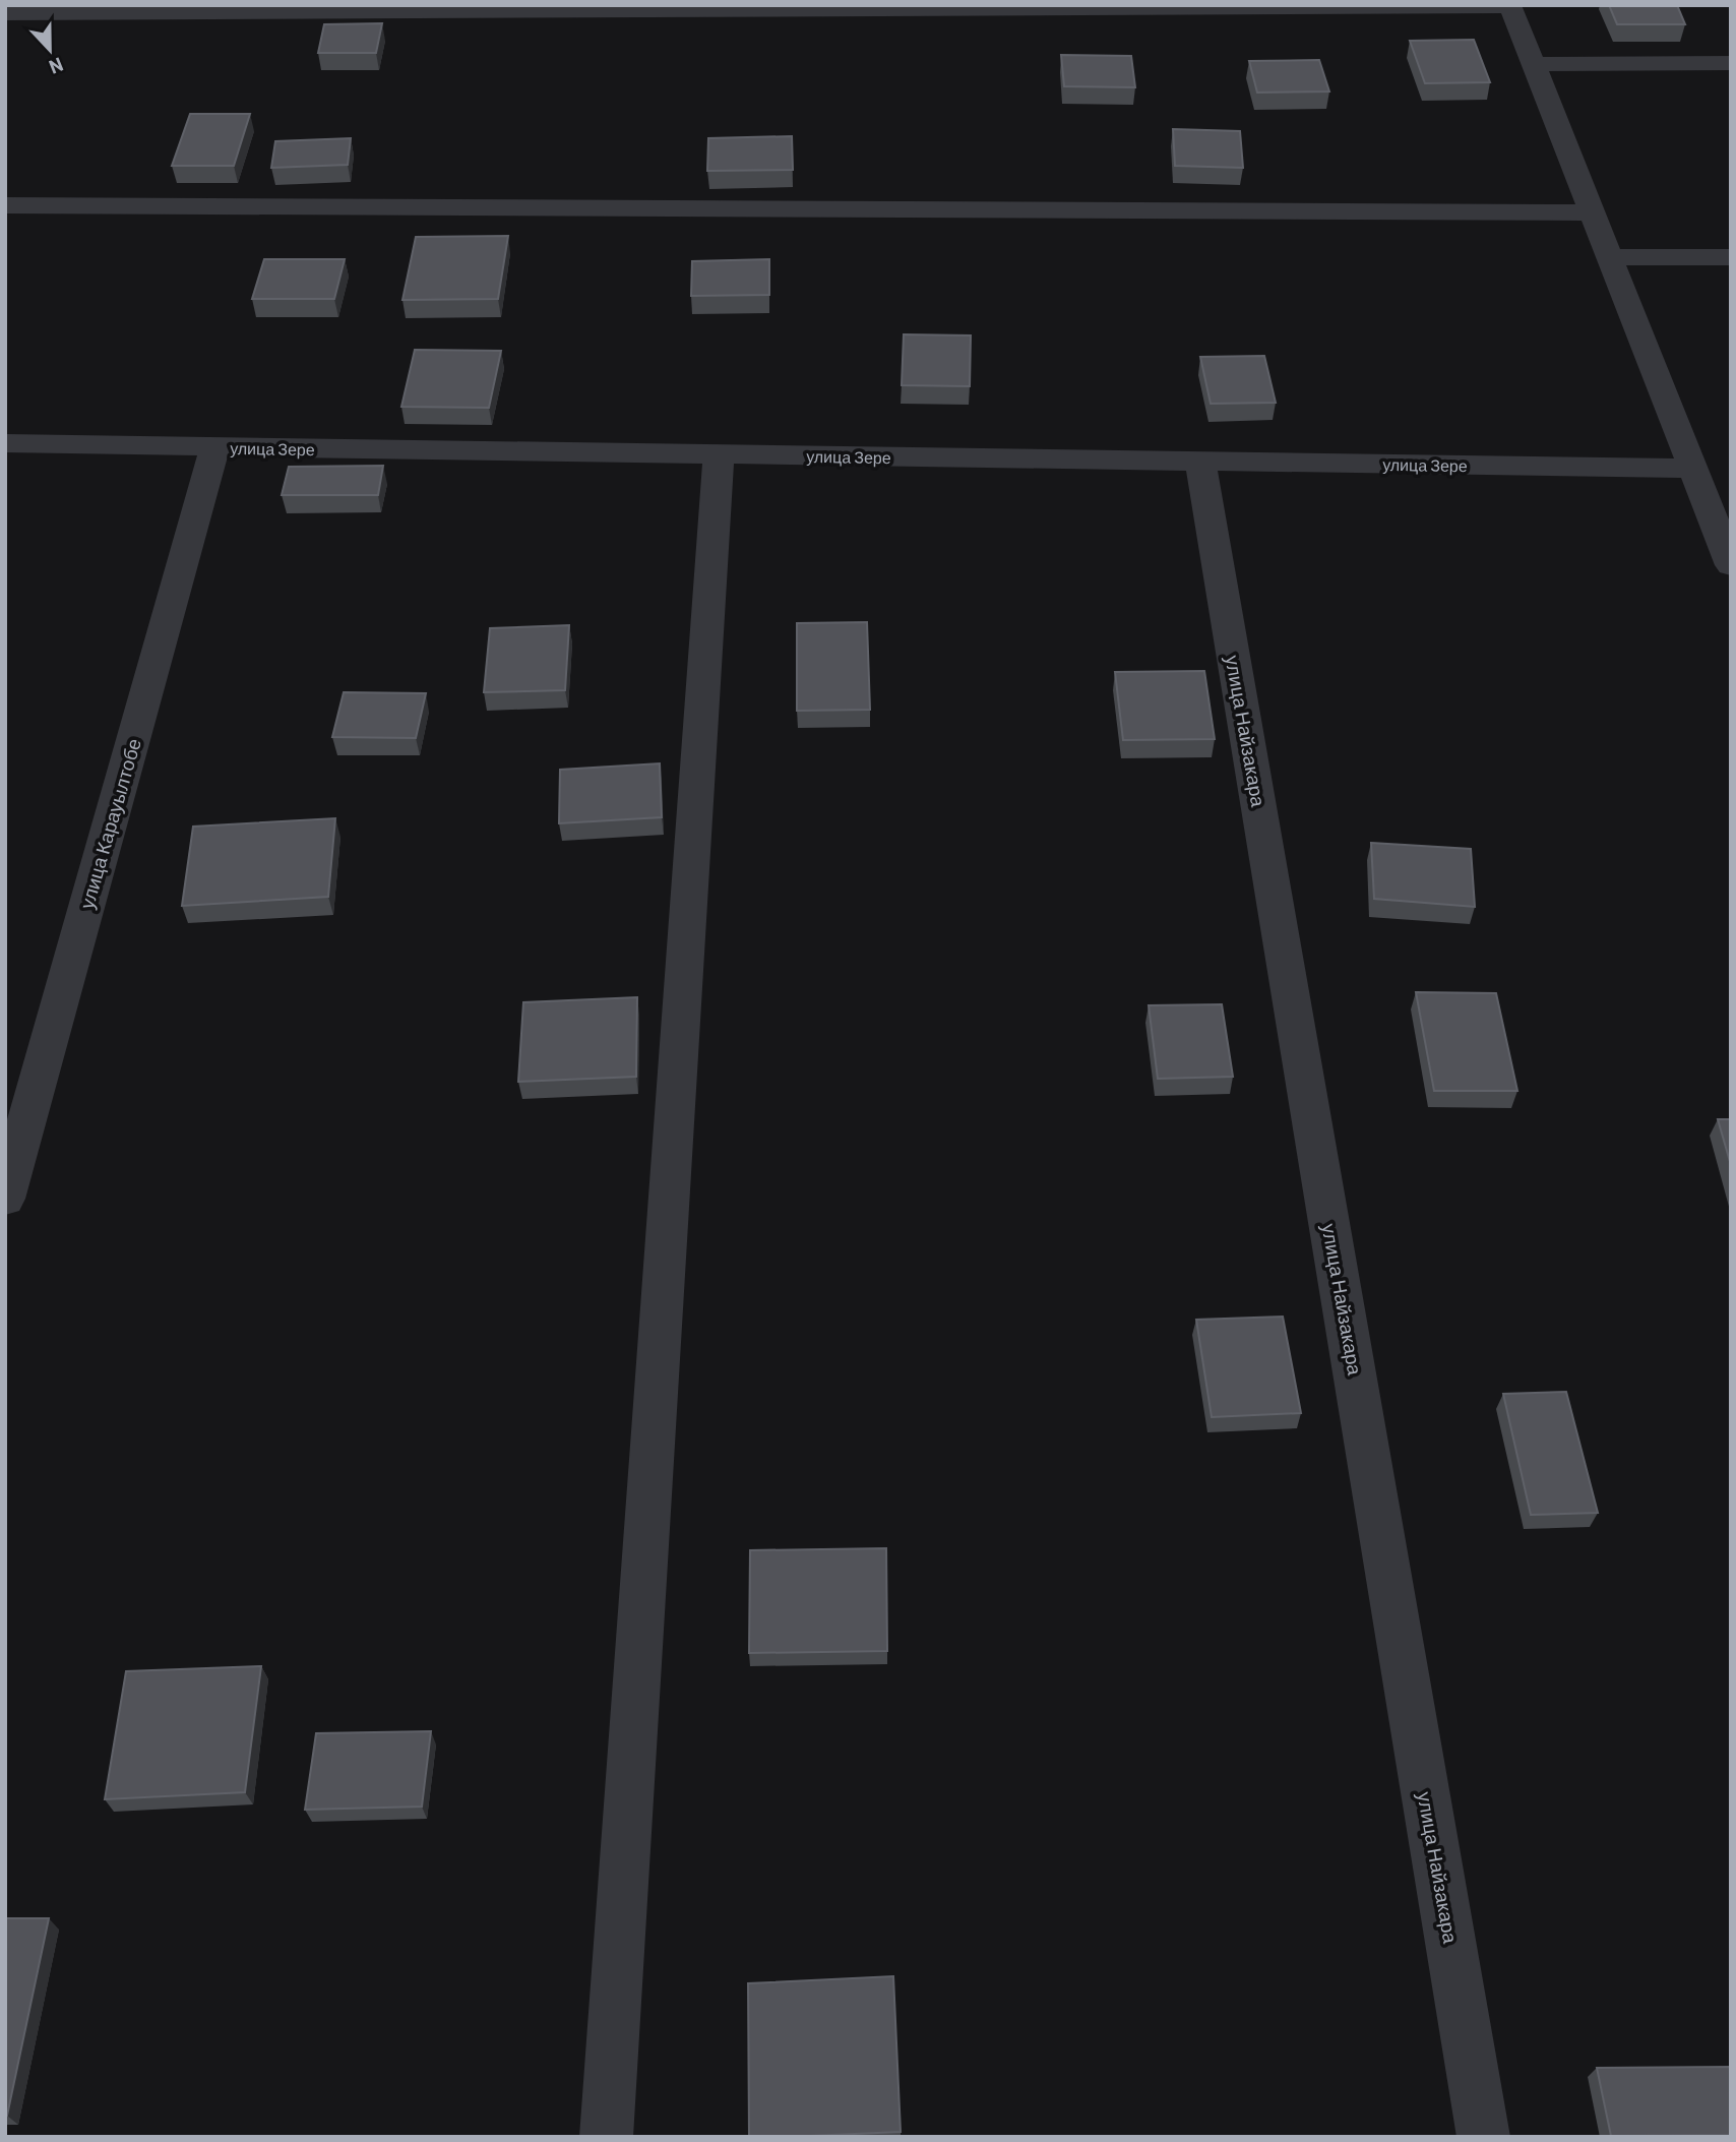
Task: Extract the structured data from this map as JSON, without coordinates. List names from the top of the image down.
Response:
{
  "streets": {
    "street": ["улица Зере", "улица Найзакара", "улица Карауылтобе"]
  },
  "crossings": [
    ["улица Зере", "улица Найзакара"],
    ["улица Зере", "улица Карауылтобе"]
  ],
  "north": "bottom"
}
